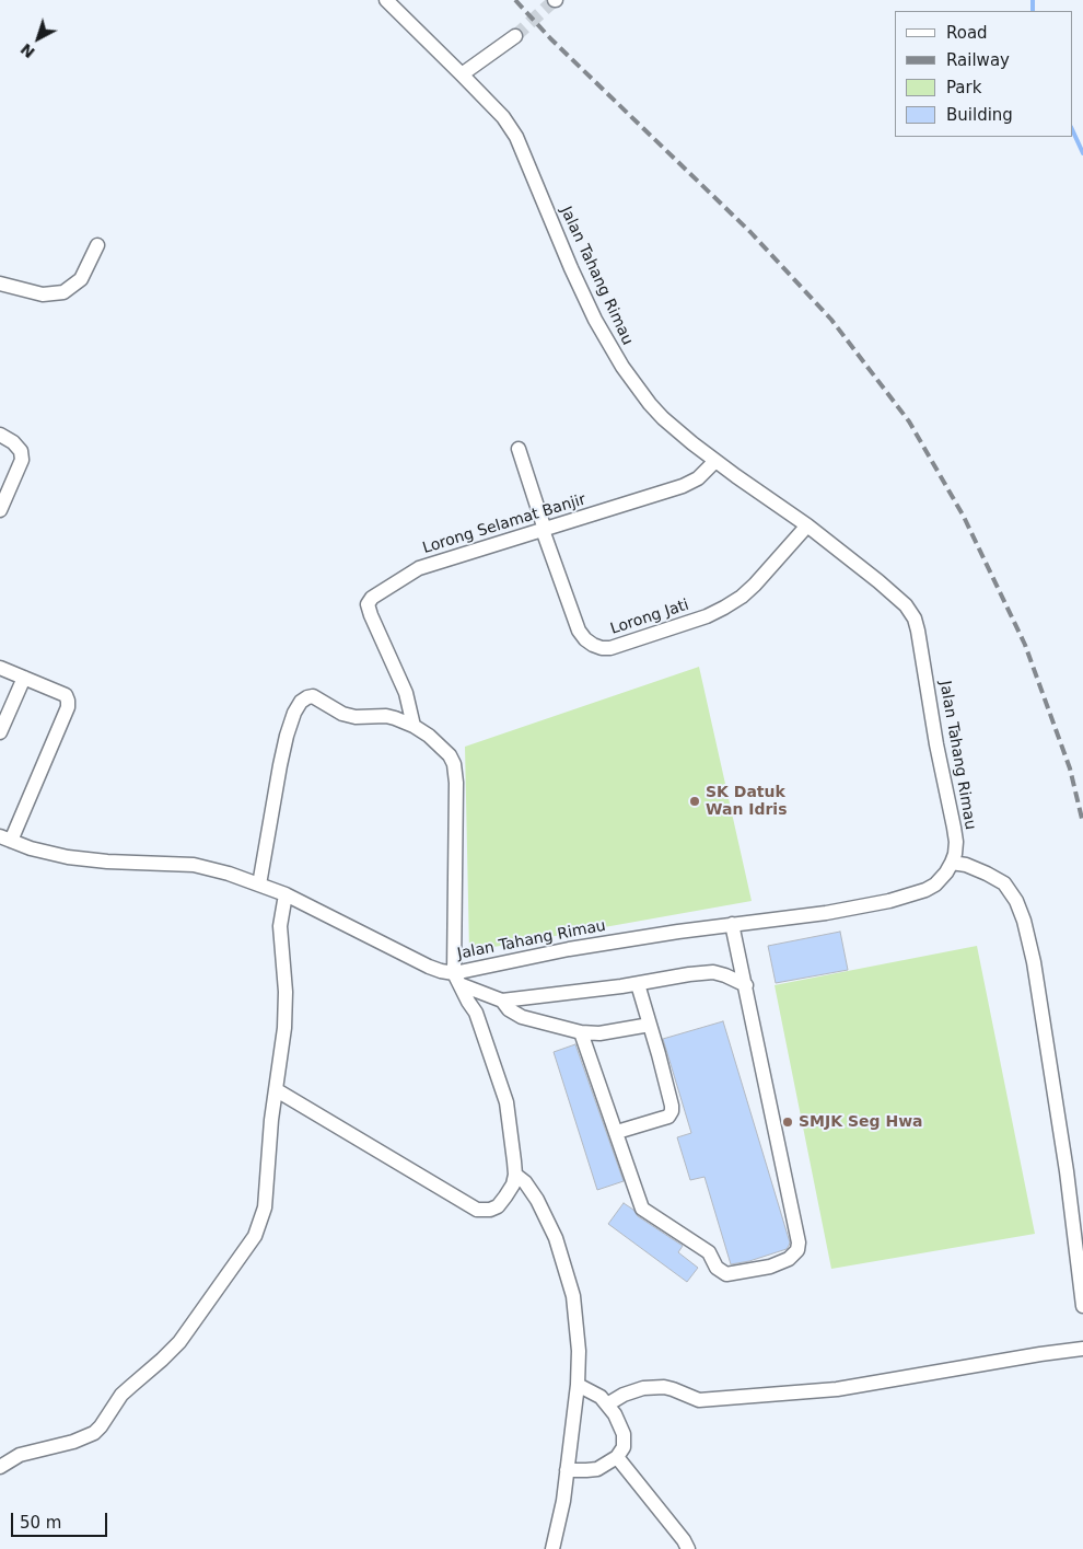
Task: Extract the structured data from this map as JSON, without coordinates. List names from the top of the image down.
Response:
{
  "streets": {
    "street": ["Jalan Tahang Rimau", "Lorong Selamat Banjir", "Lorong Jati"]
  },
  "crossings": [
    ["Jalan Tahang Rimau", "Lorong Selamat Banjir"],
    ["Jalan Tahang Rimau", "Lorong Jati"],
    ["Lorong Selamat Banjir", "Lorong Jati"]
  ],
  "places": ["SK Datuk Wan Idris", "SMJK Seg Hwa"],
  "legend": [
    "Road",
    "Railway",
    "Park",
    "Building"
  ],
  "scale_bar": "50 m",
  "north": "bottom left"
}
